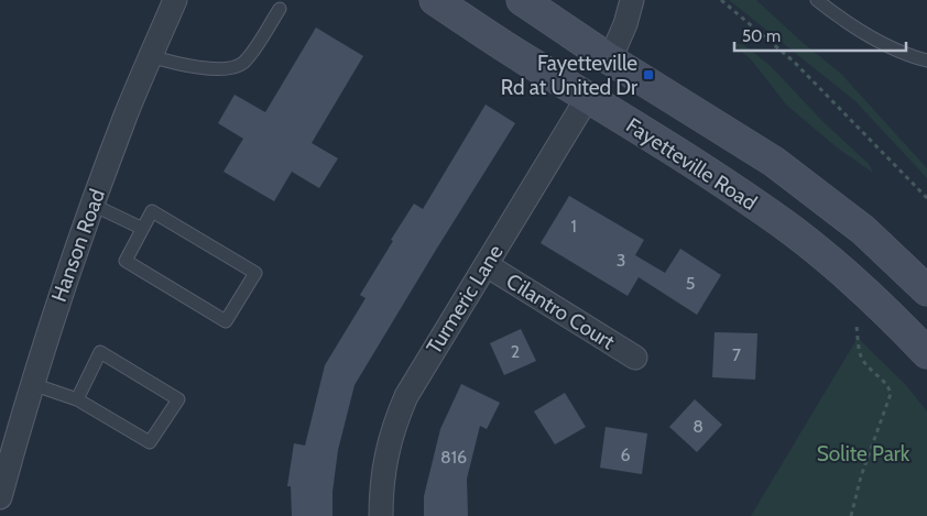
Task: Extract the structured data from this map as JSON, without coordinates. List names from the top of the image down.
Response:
{
  "streets": {
    "main road": ["Fayetteville Road"],
    "street": ["Hanson Road", "Turmeric Lane", "Cilantro Court"]
  },
  "crossings": [
    ["Fayetteville Road", "Turmeric Lane"],
    ["Turmeric Lane", "Cilantro Court"]
  ],
  "parks": ["Solite Park"],
  "places": {
    "transit": ["Fayetteville Rd at United Dr"]
  },
  "house_numbers": [
    "1",
    "3",
    "5",
    "2",
    "7",
    "8",
    "6",
    "816"
  ],
  "scale_bar": "50 m"
}
